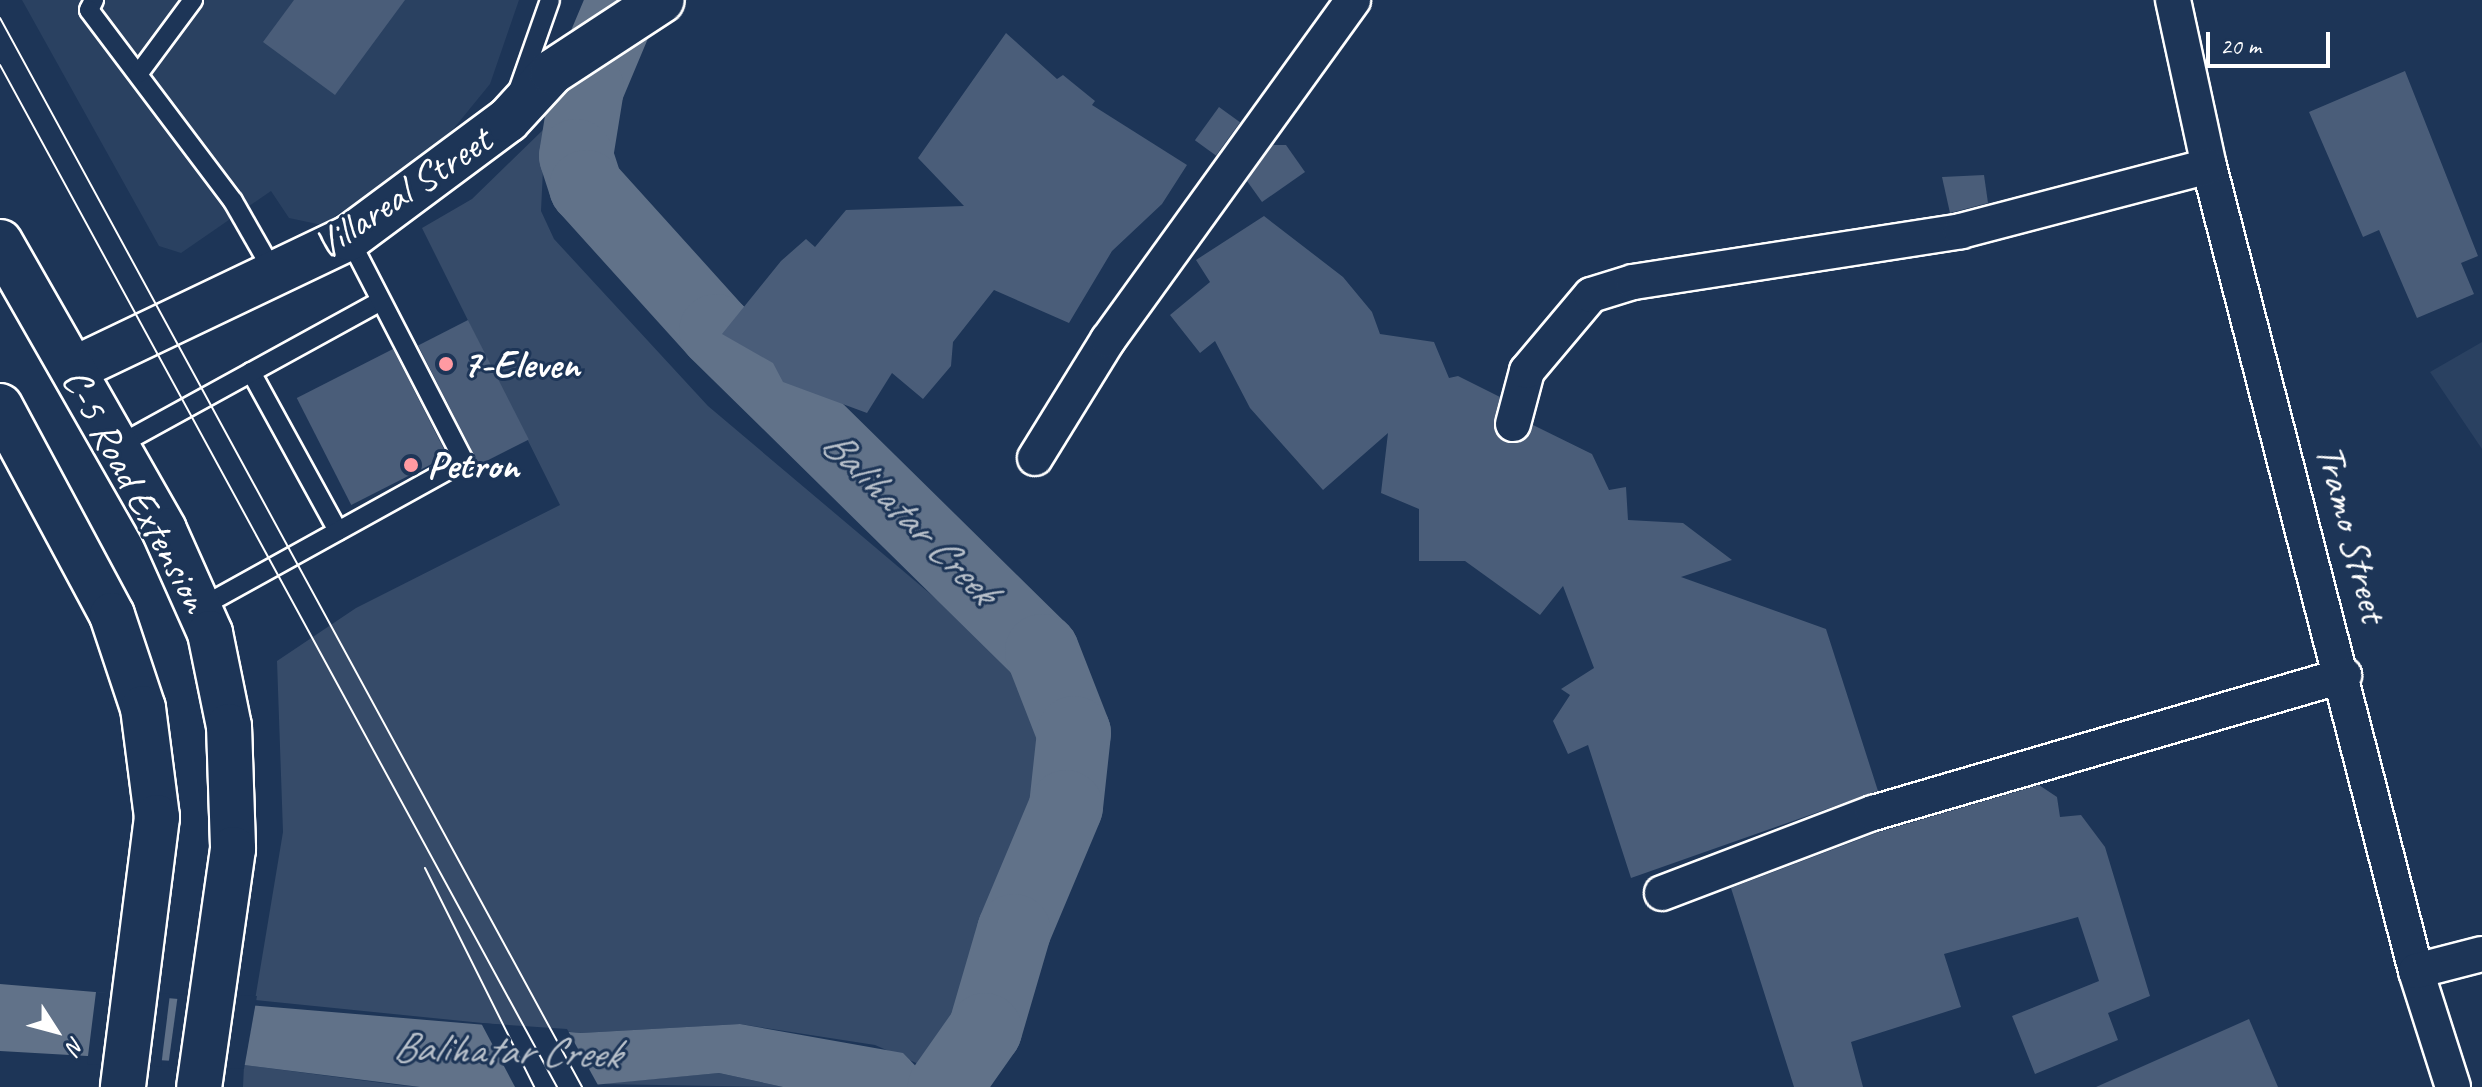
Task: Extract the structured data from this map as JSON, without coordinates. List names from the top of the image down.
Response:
{
  "streets": {
    "main road": ["Villareal Street", "C-5 Road Extension"],
    "street": ["Tramo Street"]
  },
  "crossings": [
    ["Villareal Street", "C-5 Road Extension"]
  ],
  "water": ["Balihatar Creek"],
  "places": ["7-Eleven", "Petron"],
  "scale_bar": "20 m",
  "north": "bottom right"
}
